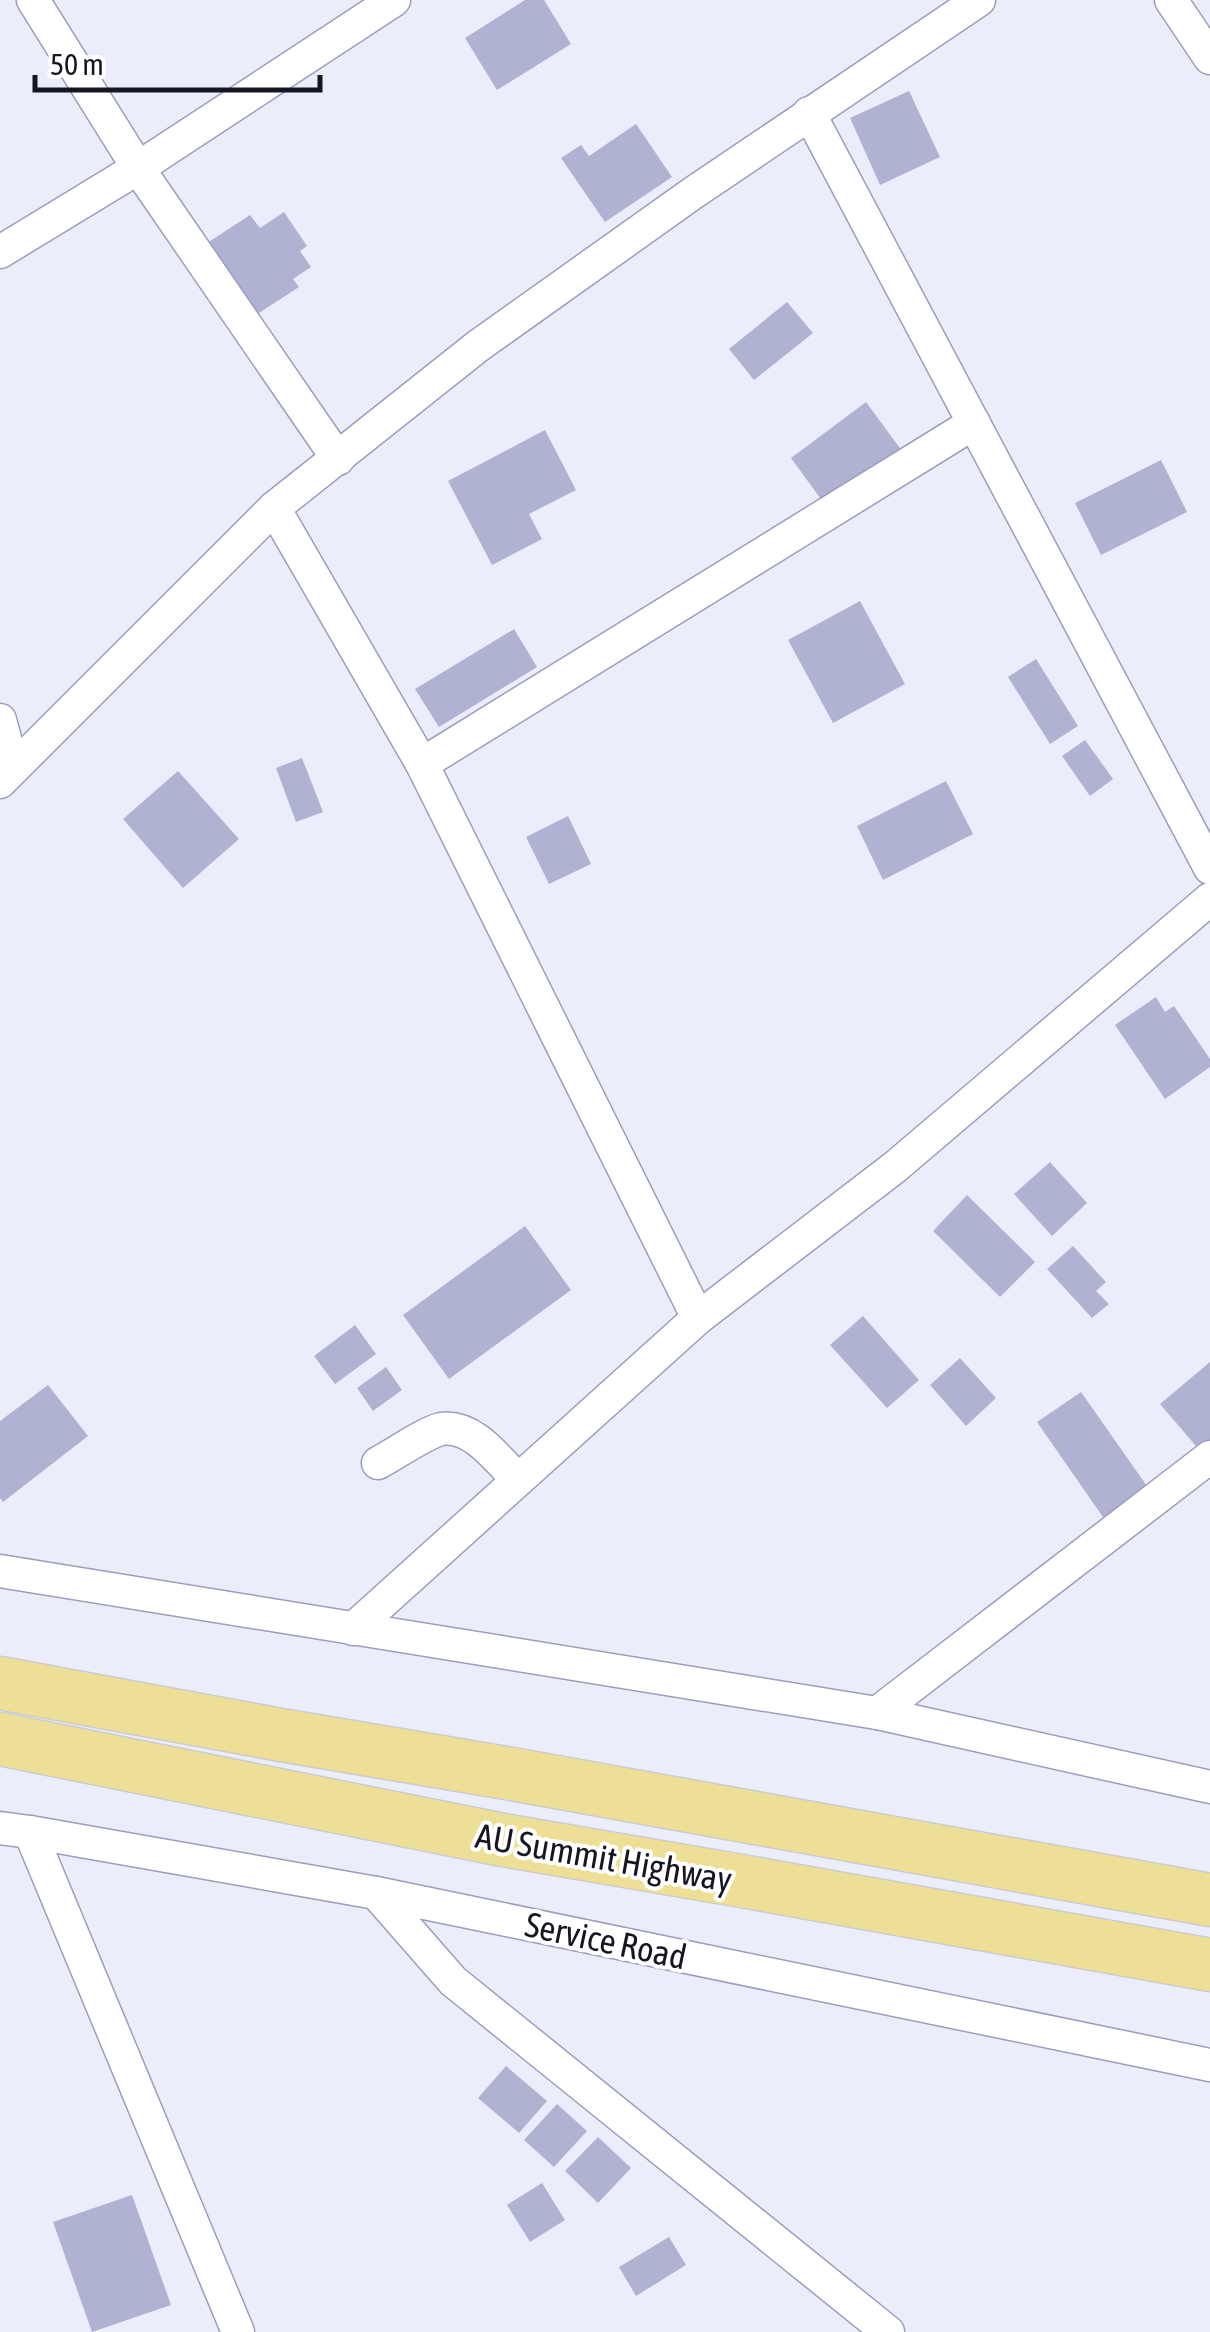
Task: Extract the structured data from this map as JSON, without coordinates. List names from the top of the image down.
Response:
{
  "streets": {
    "main road": ["AU Summit Highway"],
    "street": ["Service Road"]
  },
  "scale_bar": "50 m"
}
